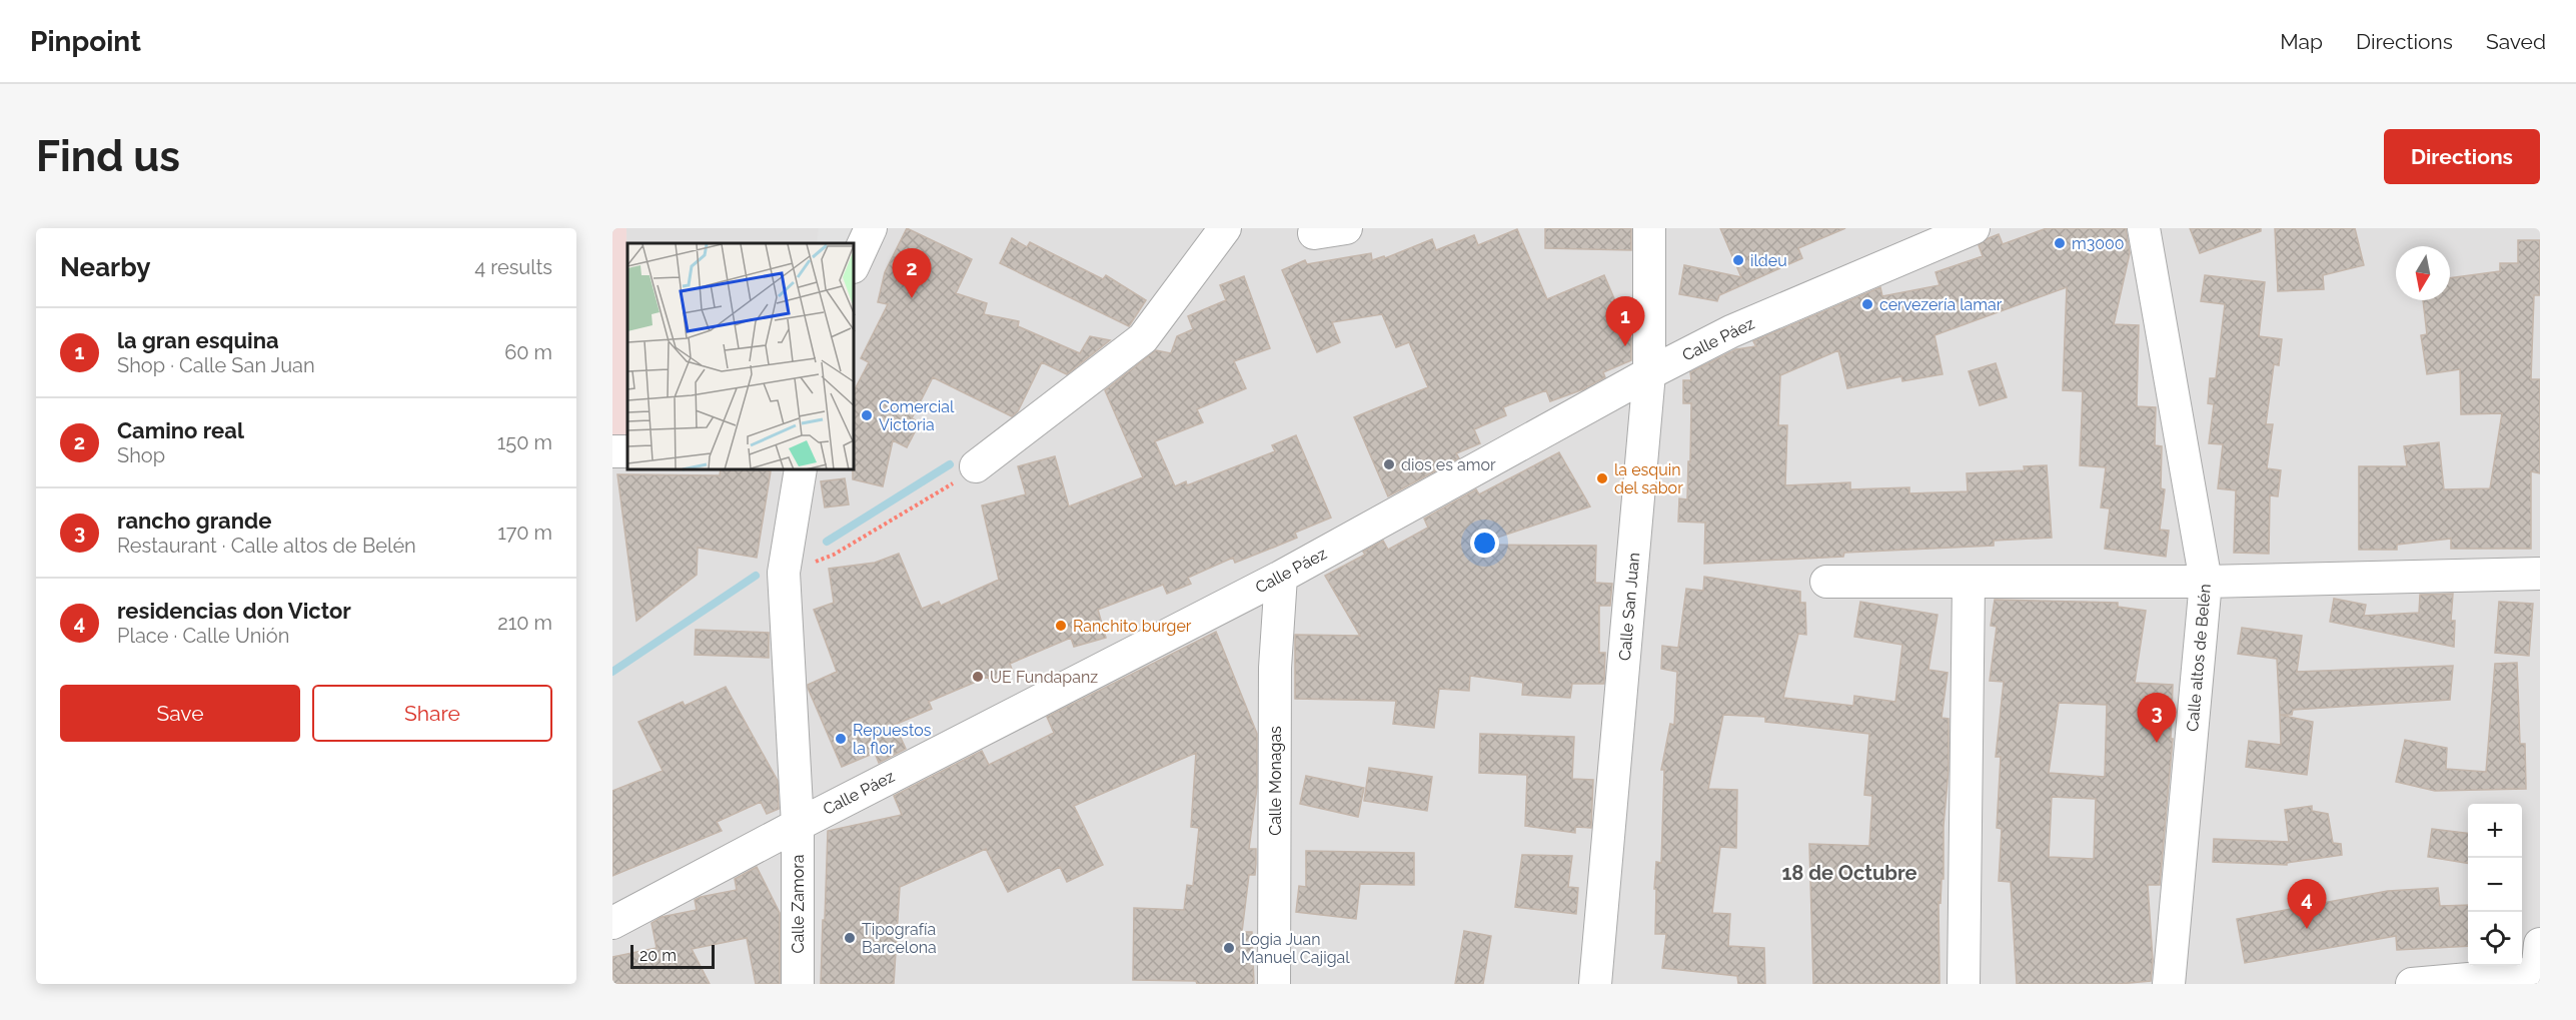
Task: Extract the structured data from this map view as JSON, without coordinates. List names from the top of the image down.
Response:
{
  "streets": {
    "street": [
      "Calle Páez",
      "Calle San Juan",
      "Calle altos de Belén",
      "Calle Monagas",
      "Calle Zamora"
    ]
  },
  "crossings": [
    ["Calle Páez", "Calle San Juan"],
    ["Calle Páez", "Calle Monagas"],
    ["Calle Páez", "Calle Zamora"]
  ],
  "districts": ["18 de Octubre"],
  "places": [
    "m3000",
    "ildeu",
    "cervezería lamar",
    "Comercial Victoria",
    "dios es amor",
    "la esquin del sabor",
    "Ranchito burger",
    "UE Fundapanz",
    "Repuestos la flor",
    "Tipografía Barcelona",
    "Logia Juan Manuel Cajigal"
  ],
  "scale_bar": "20 m",
  "north": "bottom",
  "page": {
    "header": "Pinpoint",
    "nav": ["Map", "Directions", "Saved"],
    "buttons": [
      "Directions",
      ["Save", "Share"]
    ],
    "title": "Find us",
    "heading": ["Nearby", "4 results"],
    "pins": [
      "2",
      "1",
      "3",
      "4"
    ],
    "list": [
      {
        "mark": "1",
        "name": "la gran esquina",
        "note": "Shop · Calle San Juan",
        "value": "60 m"
      },
      {
        "mark": "2",
        "name": "Camino real",
        "note": "Shop",
        "value": "150 m"
      },
      {
        "mark": "3",
        "name": "rancho grande",
        "note": "Restaurant · Calle altos de Belén",
        "value": "170 m"
      },
      {
        "mark": "4",
        "name": "residencias don Victor",
        "note": "Place · Calle Unión",
        "value": "210 m"
      }
    ],
    "map_buttons": ["+", "−"],
    "scale": "20 m"
  }
}
